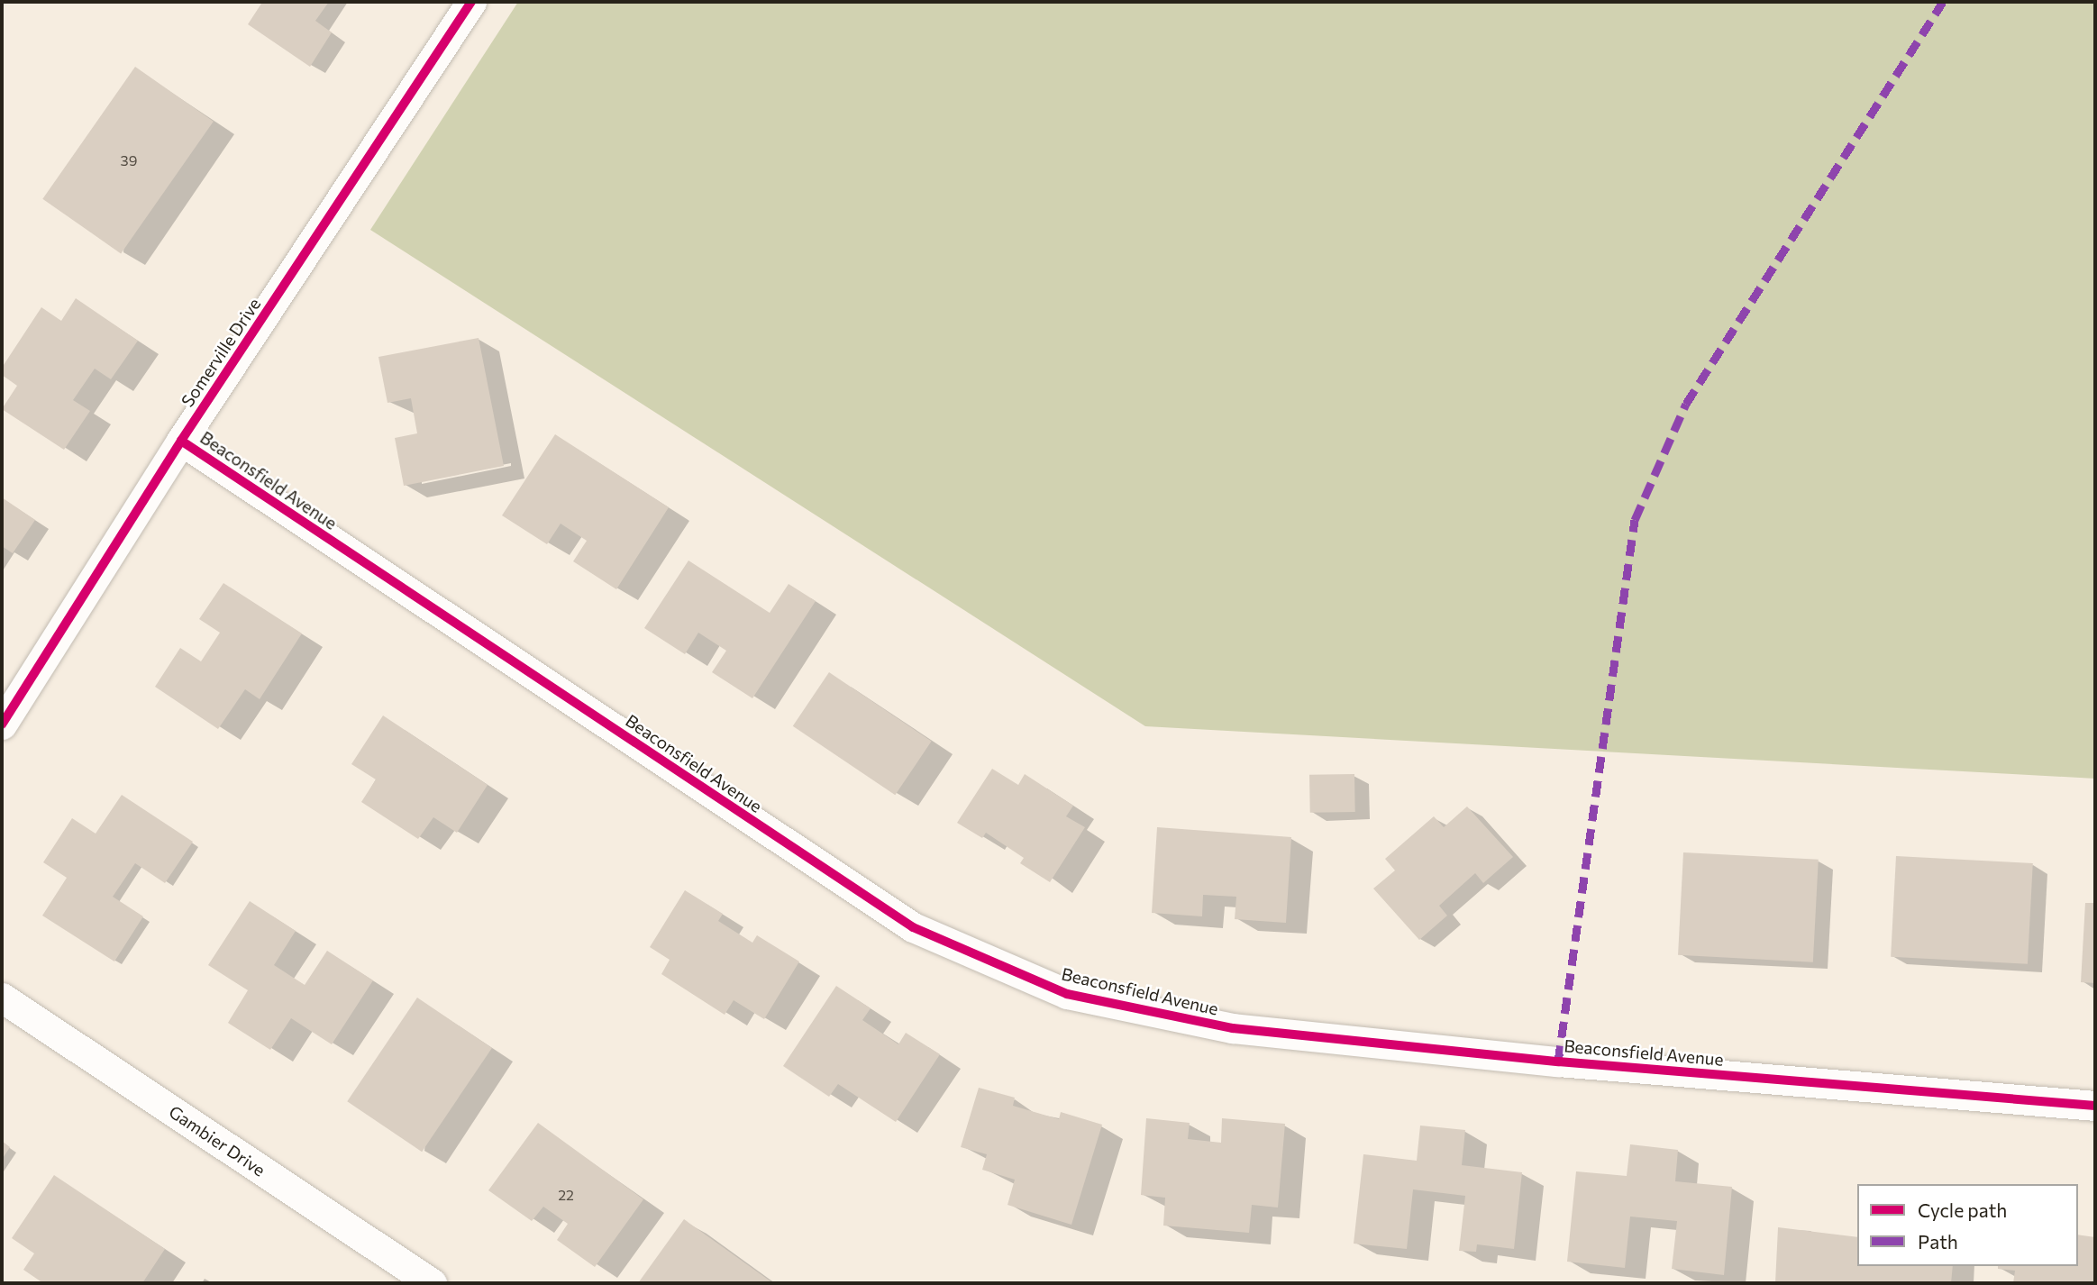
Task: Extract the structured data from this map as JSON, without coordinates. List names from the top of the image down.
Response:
{
  "streets": {
    "street": ["Somerville Drive", "Beaconsfield Avenue", "Gambier Drive"]
  },
  "crossings": [
    ["Somerville Drive", "Beaconsfield Avenue"]
  ],
  "house_numbers": ["39", "22"],
  "legend": ["Cycle path", "Path"]
}
